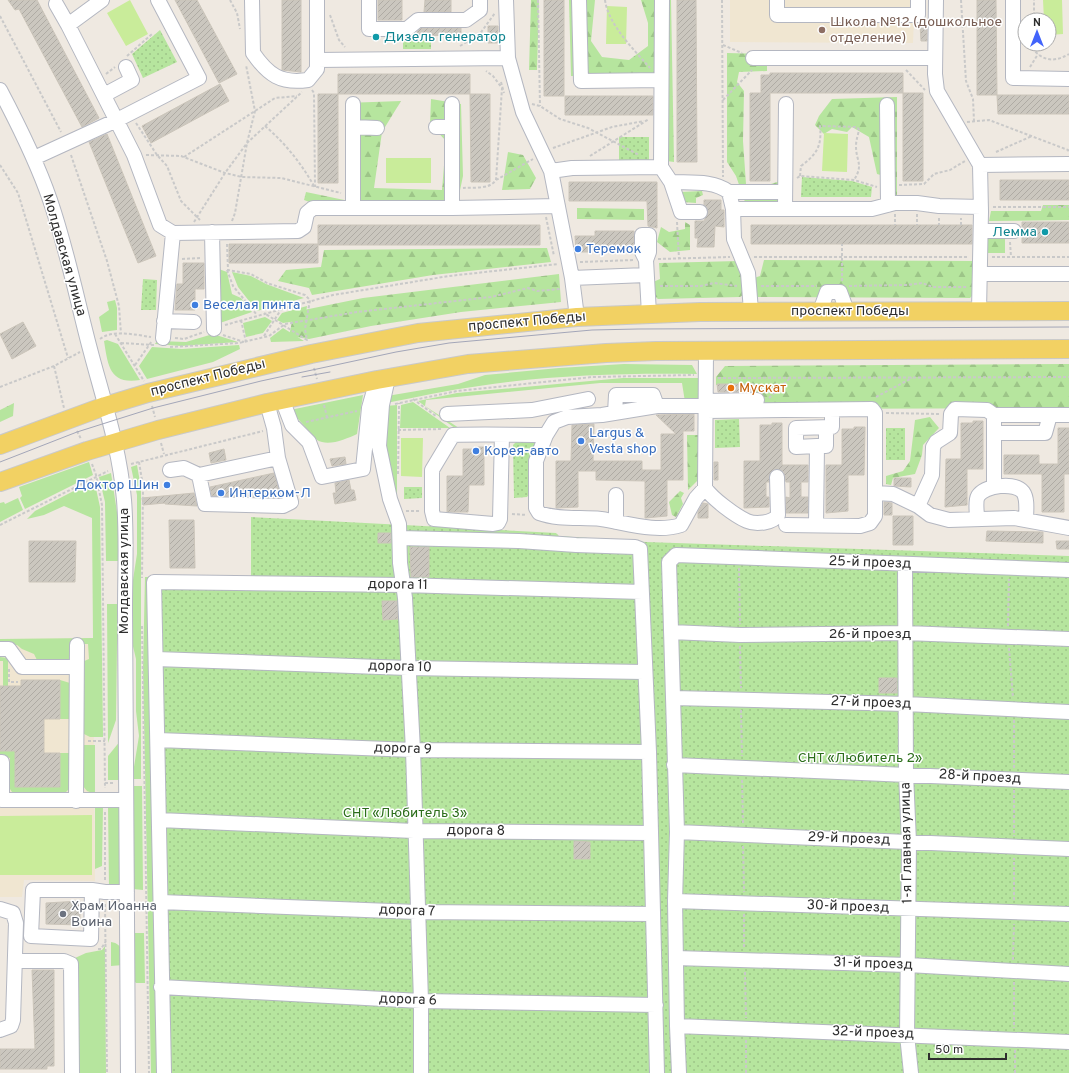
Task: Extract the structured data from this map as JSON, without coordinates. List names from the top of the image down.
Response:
{
  "streets": {
    "main road": ["проспект Победы"],
    "street": [
      "Молдавская улица",
      "25-й проезд",
      "дорога 11",
      "26-й проезд",
      "дорога 10",
      "27-й проезд",
      "дорога 9",
      "28-й проезд",
      "дорога 8",
      "29-й проезд",
      "1-я Главная улица",
      "30-й проезд",
      "дорога 7",
      "31-й проезд",
      "дорога 6",
      "32-й проезд"
    ]
  },
  "crossings": [
    ["Молдавская улица", "проспект Победы"],
    ["25-й проезд", "26-й проезд"],
    ["25-й проезд", "1-я Главная улица"],
    ["26-й проезд", "1-я Главная улица"],
    ["27-й проезд", "1-я Главная улица"],
    ["28-й проезд", "1-я Главная улица"],
    ["29-й проезд", "1-я Главная улица"],
    ["1-я Главная улица", "30-й проезд"],
    ["1-я Главная улица", "31-й проезд"],
    ["1-я Главная улица", "32-й проезд"]
  ],
  "parks": ["СНТ «Любитель 2»", "СНТ «Любитель 3»"],
  "places": [
    "Школа №12 (дошкольное отделение)",
    "Дизель генератор",
    "Лемма",
    "Теремок",
    "Веселая пинта",
    "Мускат",
    "Largus & Vesta shop",
    "Корея-авто",
    "Доктор Шин",
    "Интерком-Л",
    "Храм Иоанна Воина"
  ],
  "scale_bar": "50 m",
  "north": "top"
}
